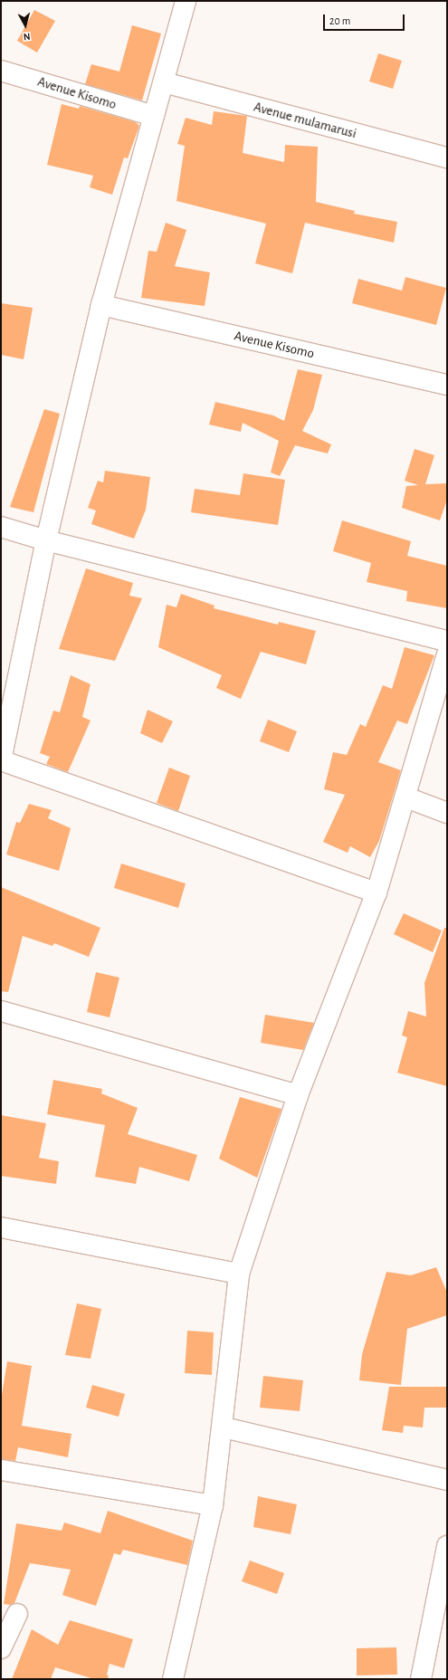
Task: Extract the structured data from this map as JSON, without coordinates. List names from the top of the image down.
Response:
{
  "streets": {
    "street": ["Avenue Kisomo", "Avenue mulamarusi"]
  },
  "scale_bar": "20 m",
  "north": "bottom"
}
